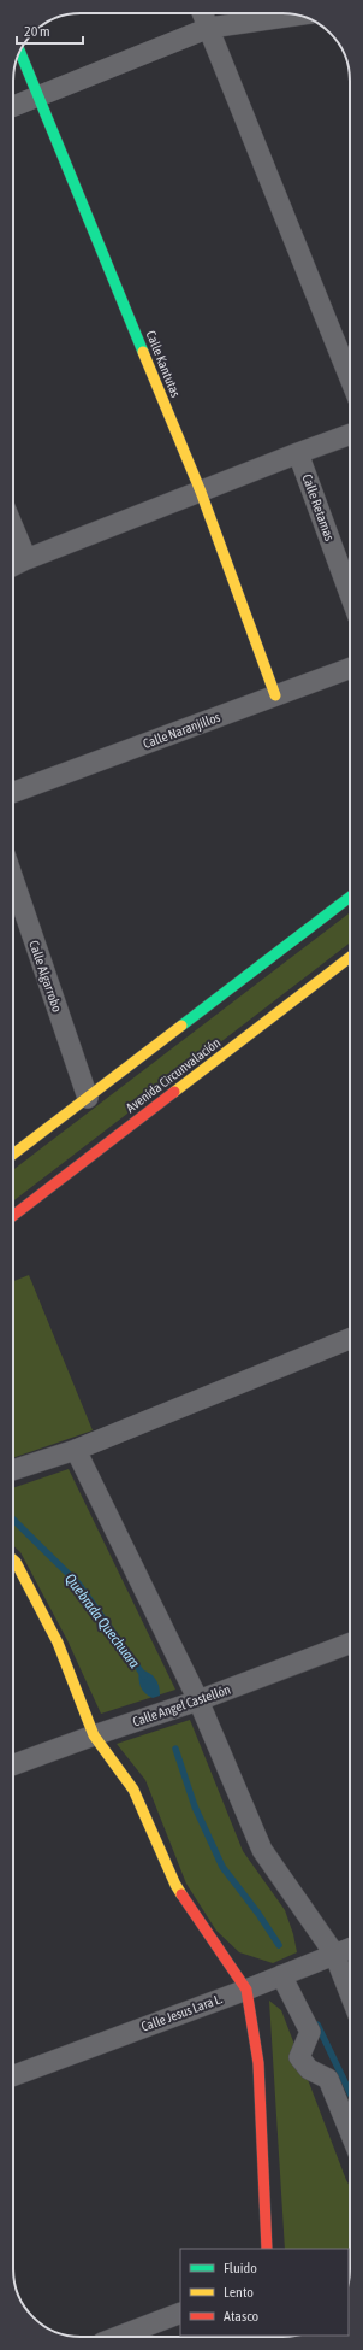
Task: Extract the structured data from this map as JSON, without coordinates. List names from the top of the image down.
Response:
{
  "streets": {
    "street": [
      "Calle Kantutas",
      "Calle Retamas",
      "Calle Naranjillos",
      "Calle Algarrobo",
      "Avenida Circunvalación",
      "Calle Angel Castellón",
      "Calle Jesus Lara L."
    ]
  },
  "crossings": [
    ["Calle Kantutas", "Calle Naranjillos"]
  ],
  "water": ["Quebrada Quechuara"],
  "legend": ["Fluido", "Lento", "Atasco"],
  "scale_bar": "20 m"
}
